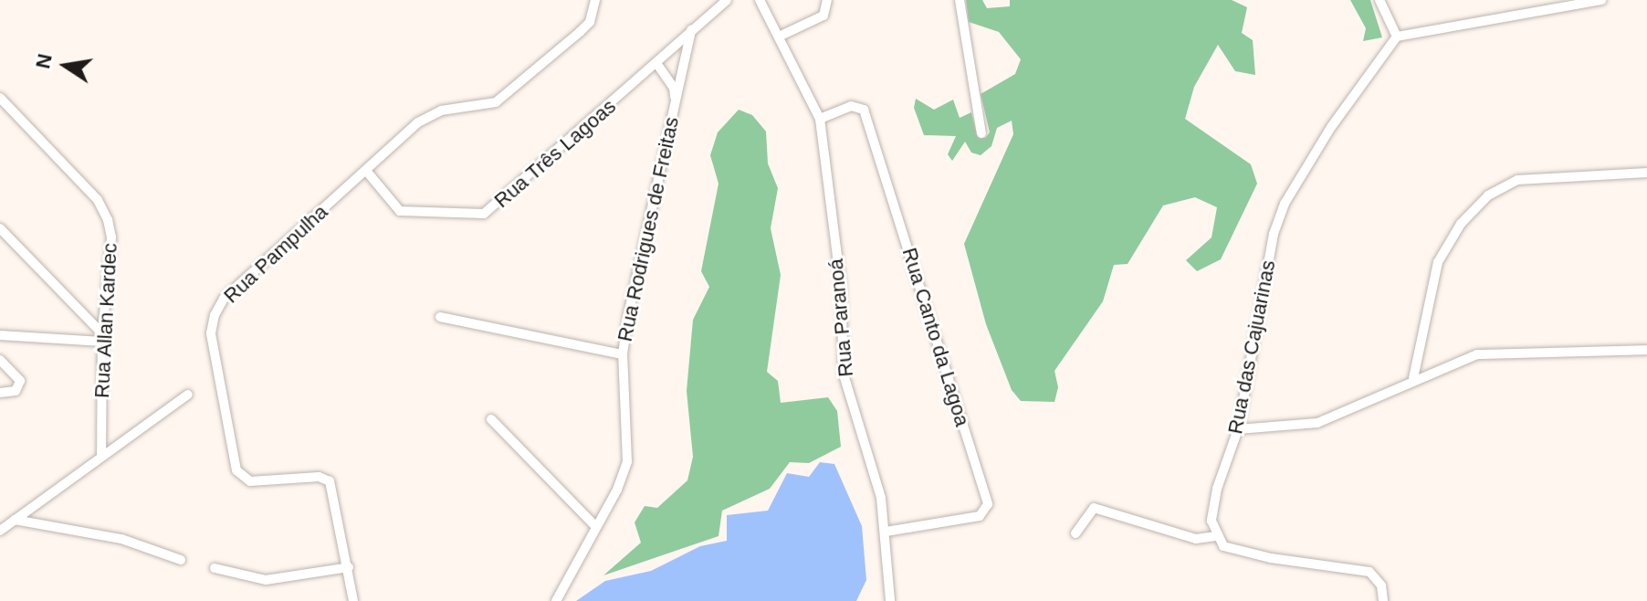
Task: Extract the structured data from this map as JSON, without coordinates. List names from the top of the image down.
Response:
{
  "streets": {
    "street": [
      "Rua Três Lagoas",
      "Rua Rodrigues de Freitas",
      "Rua Pampulha",
      "Rua Paranoá",
      "Rua Allan Kardec",
      "Rua Canto da Lagoa",
      "Rua das Cajuarinas"
    ]
  },
  "crossings": [
    ["Rua Três Lagoas", "Rua Rodrigues de Freitas"],
    ["Rua Três Lagoas", "Rua Pampulha"],
    ["Rua Paranoá", "Rua Canto da Lagoa"]
  ],
  "north": "left"
}
